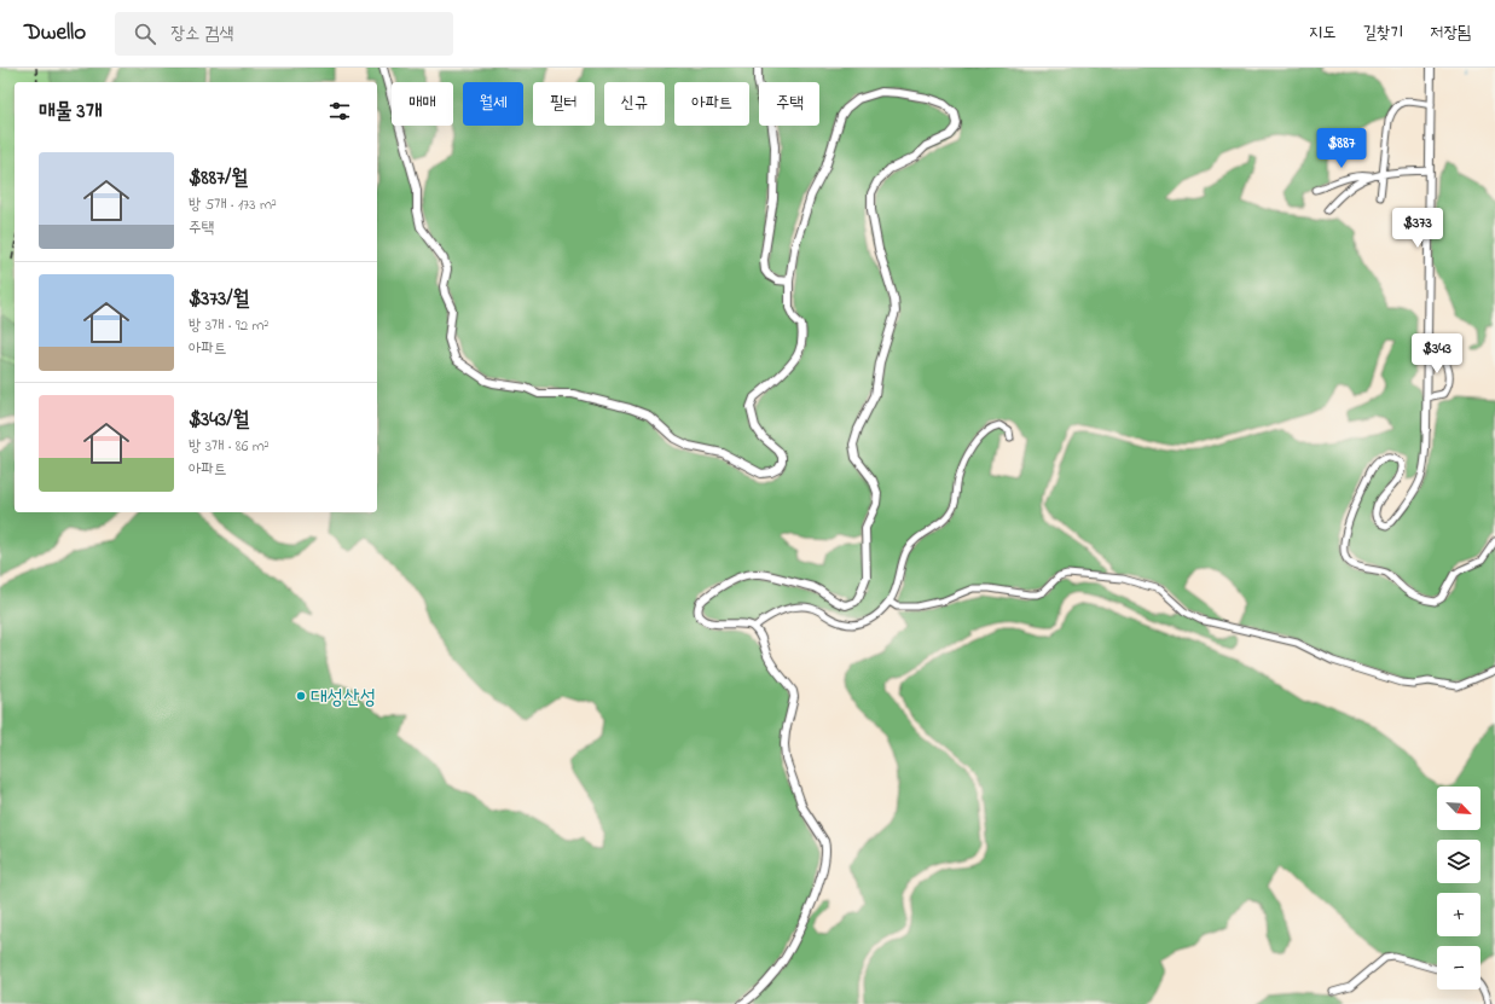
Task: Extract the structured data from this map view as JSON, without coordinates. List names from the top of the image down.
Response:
{
  "places": ["대성산성"],
  "north": "bottom right",
  "page": {
    "header": "Dwello",
    "search": "장소 검색",
    "nav": ["지도", "길찾기", "저장됨"],
    "chip": [
      "매매",
      "월세",
      "필터",
      "신규",
      "아파트",
      "주택"
    ],
    "heading": "매물 3개",
    "price": ["$887", "$373", "$343"],
    "list": [
      {
        "name": "$887/월",
        "note": "방 5개 · 173 m² · 주택"
      },
      {
        "name": "$373/월",
        "note": "방 3개 · 92 m² · 아파트"
      },
      {
        "name": "$343/월",
        "note": "방 3개 · 86 m² · 아파트"
      }
    ],
    "map_buttons": ["+", "−"]
  }
}
